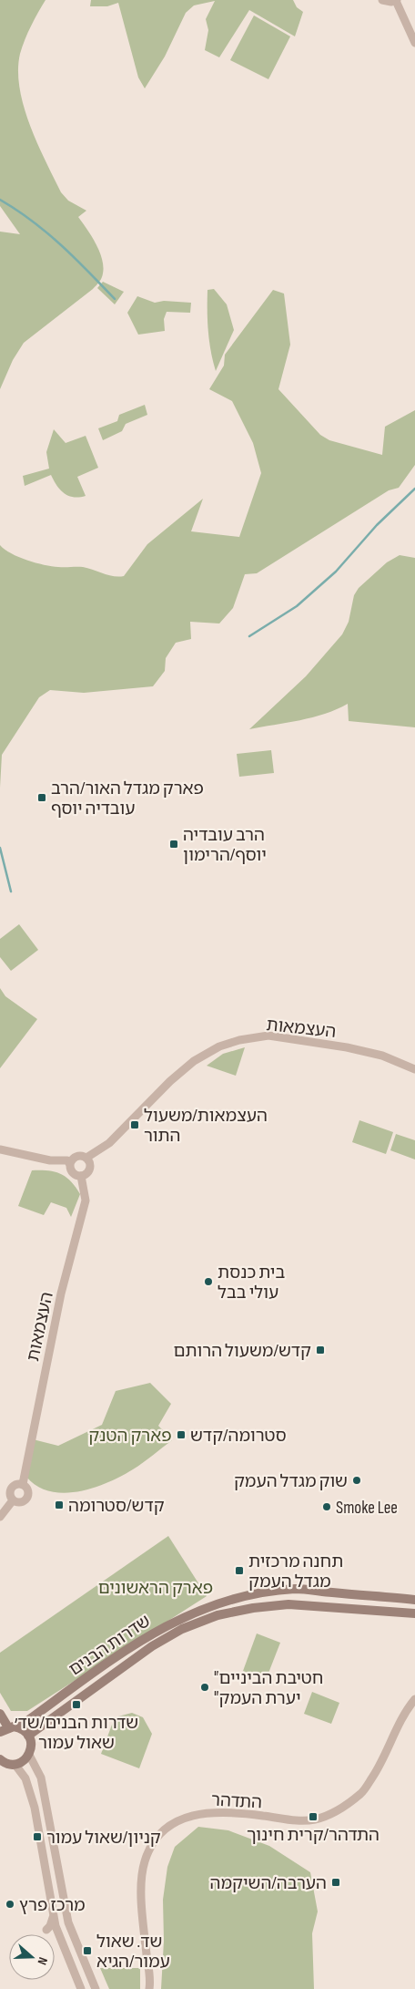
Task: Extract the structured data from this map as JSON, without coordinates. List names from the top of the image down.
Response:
{
  "streets": {
    "main road": ["שדרות הבנים"],
    "street": ["העצמאות", "התדהר"]
  },
  "parks": ["פארק הטנק", "פארק הראשונים"],
  "places": {
    "transit": [
      "פארק מגדל האור/הרב עובדיה יוסף",
      "הרב עובדיה יוסף/הרימון",
      "העצמאות/משעול התור",
      "קדש/משעול הרותם",
      "סטרומה/קדש",
      "קדש/סטרומה",
      "תחנה מרכזית מגדל העמק",
      "שדרות הבנים/שד׳ שאול עמור",
      "התדהר/קרית חינוך",
      "קניון/שאול עמור",
      "הערבה/השיקמה",
      "שד. שאול עמור/הגיא"
    ],
    "other": [
      "בית כנסת עולי בבל",
      "שוק מגדל העמק",
      "Smoke Lee",
      "\"חטיבת הביניים \"יערת העמק",
      "מרכז פרץ"
    ]
  },
  "north": "right"
}
